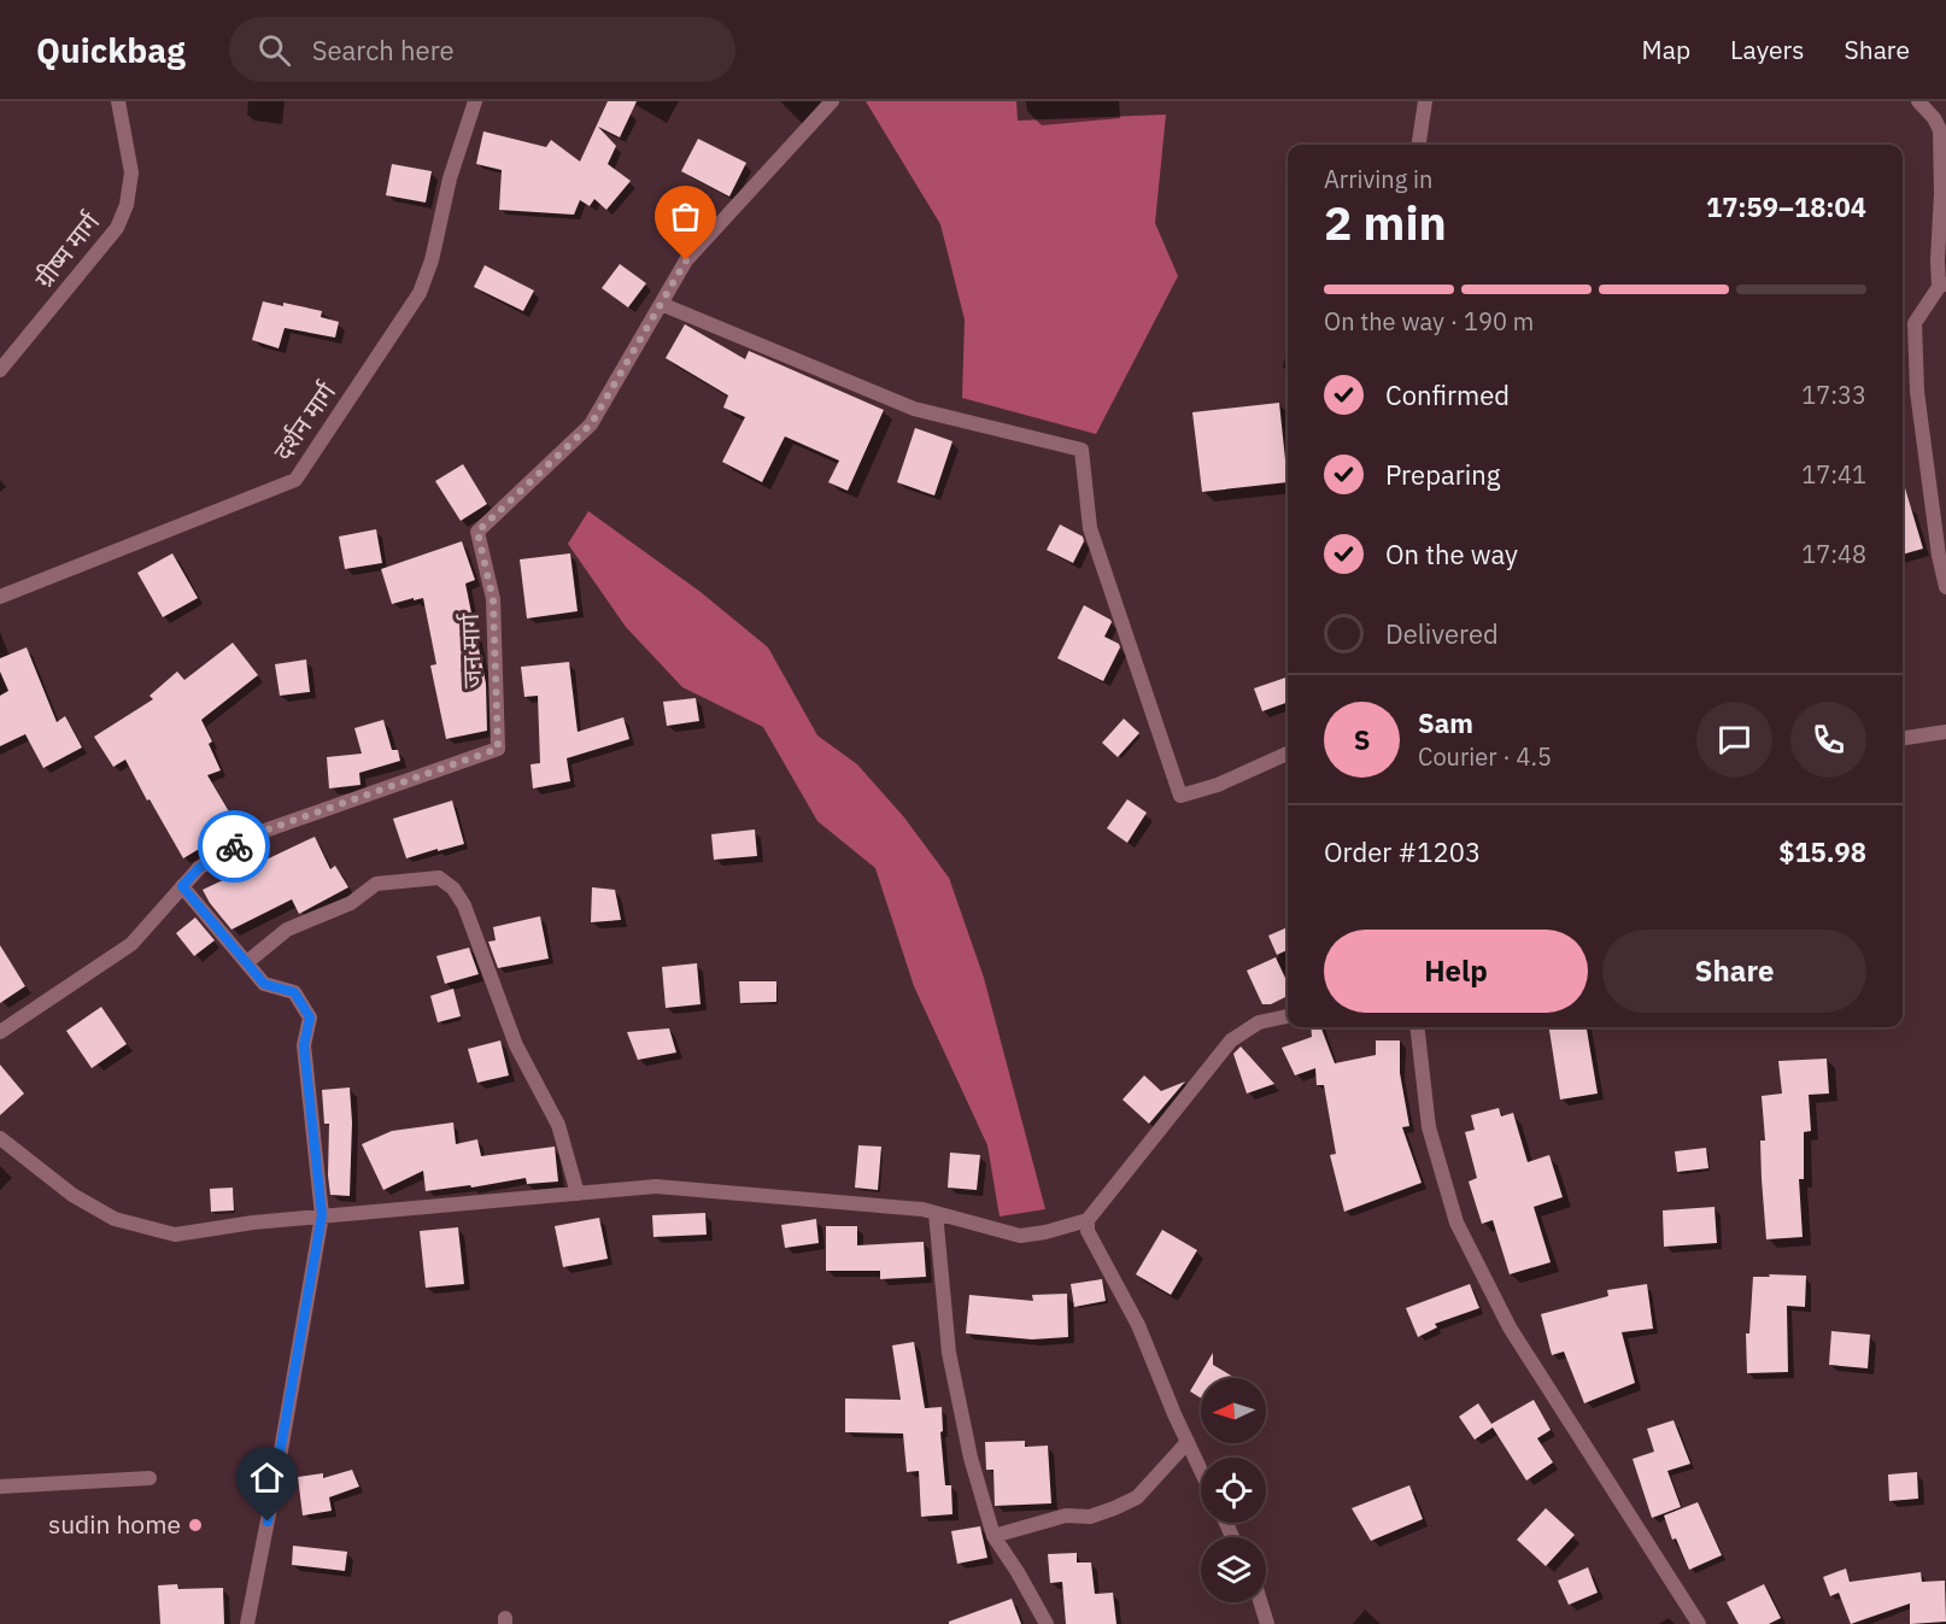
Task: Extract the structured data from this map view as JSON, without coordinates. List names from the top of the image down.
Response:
{
  "streets": {
    "street": ["ग्रीष्म मार्ग", "दर्शन मार्ग", "जन मार्ग"]
  },
  "places": ["sudin home"],
  "north": "left",
  "page": {
    "header": "Quickbag",
    "search": "Search here",
    "nav": ["Map", "Layers", "Share"],
    "heading": ["2 min", "Arriving in", "17:59–18:04"],
    "panel": [
      "Sam",
      "Courier · 4.5",
      "Order #1203",
      "$15.98"
    ],
    "bar": "On the way · 190 m",
    "list": [
      ["Confirmed", "17:33"],
      ["Preparing", "17:41"],
      ["On the way", "17:48"],
      "Delivered"
    ],
    "round": "S",
    "buttons": ["Help", "Share"]
  }
}
